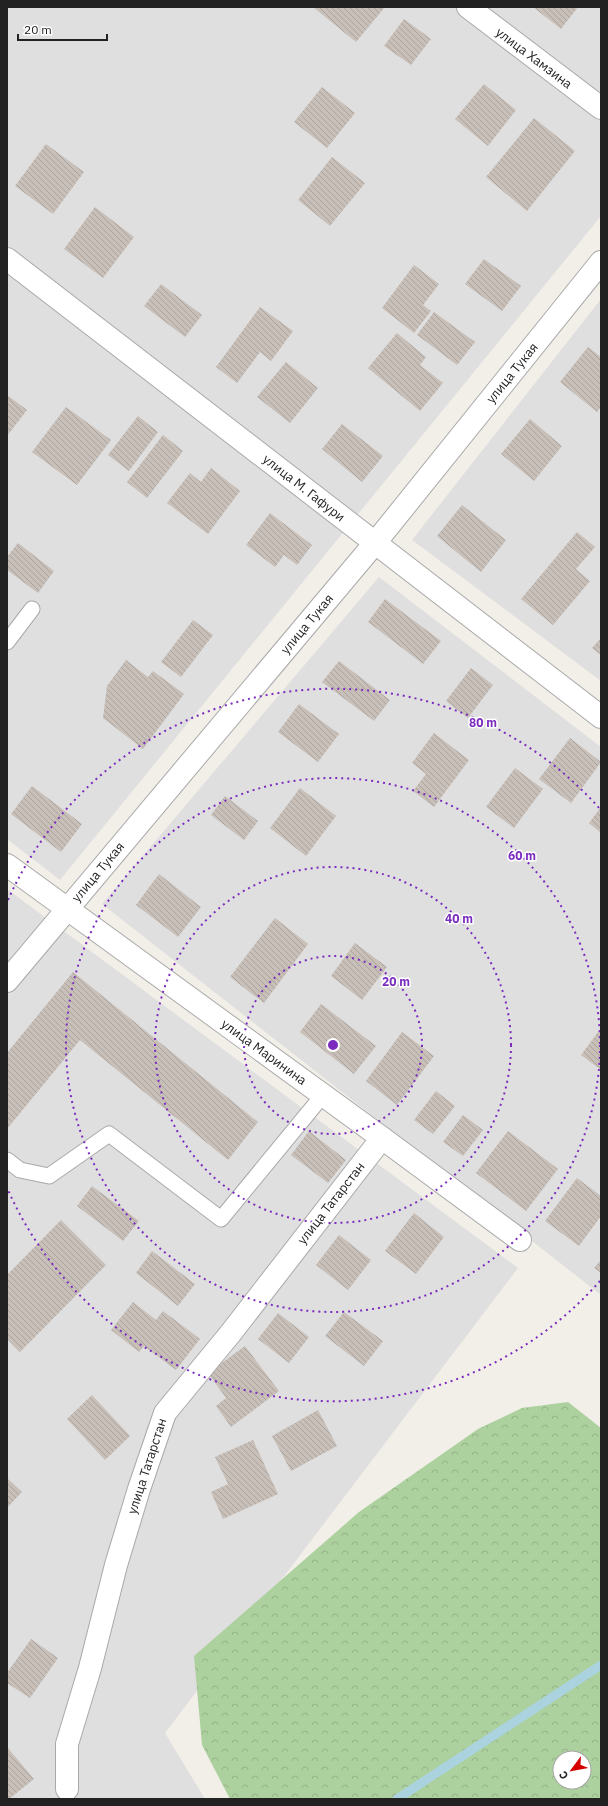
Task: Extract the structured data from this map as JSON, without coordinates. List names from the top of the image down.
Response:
{
  "streets": {
    "street": [
      "улица Хамзина",
      "улица Тукая",
      "улица М. Гафури",
      "улица Маринина",
      "улица Татарстан"
    ]
  },
  "crossings": [
    ["улица Тукая", "улица М. Гафури"],
    ["улица Тукая", "улица Маринина"],
    ["улица Маринина", "улица Татарстан"]
  ],
  "scale_bar": "20 m",
  "north": "bottom left",
  "rings": [
    "80 m",
    "60 m",
    "40 m",
    "20 m"
  ]
}
